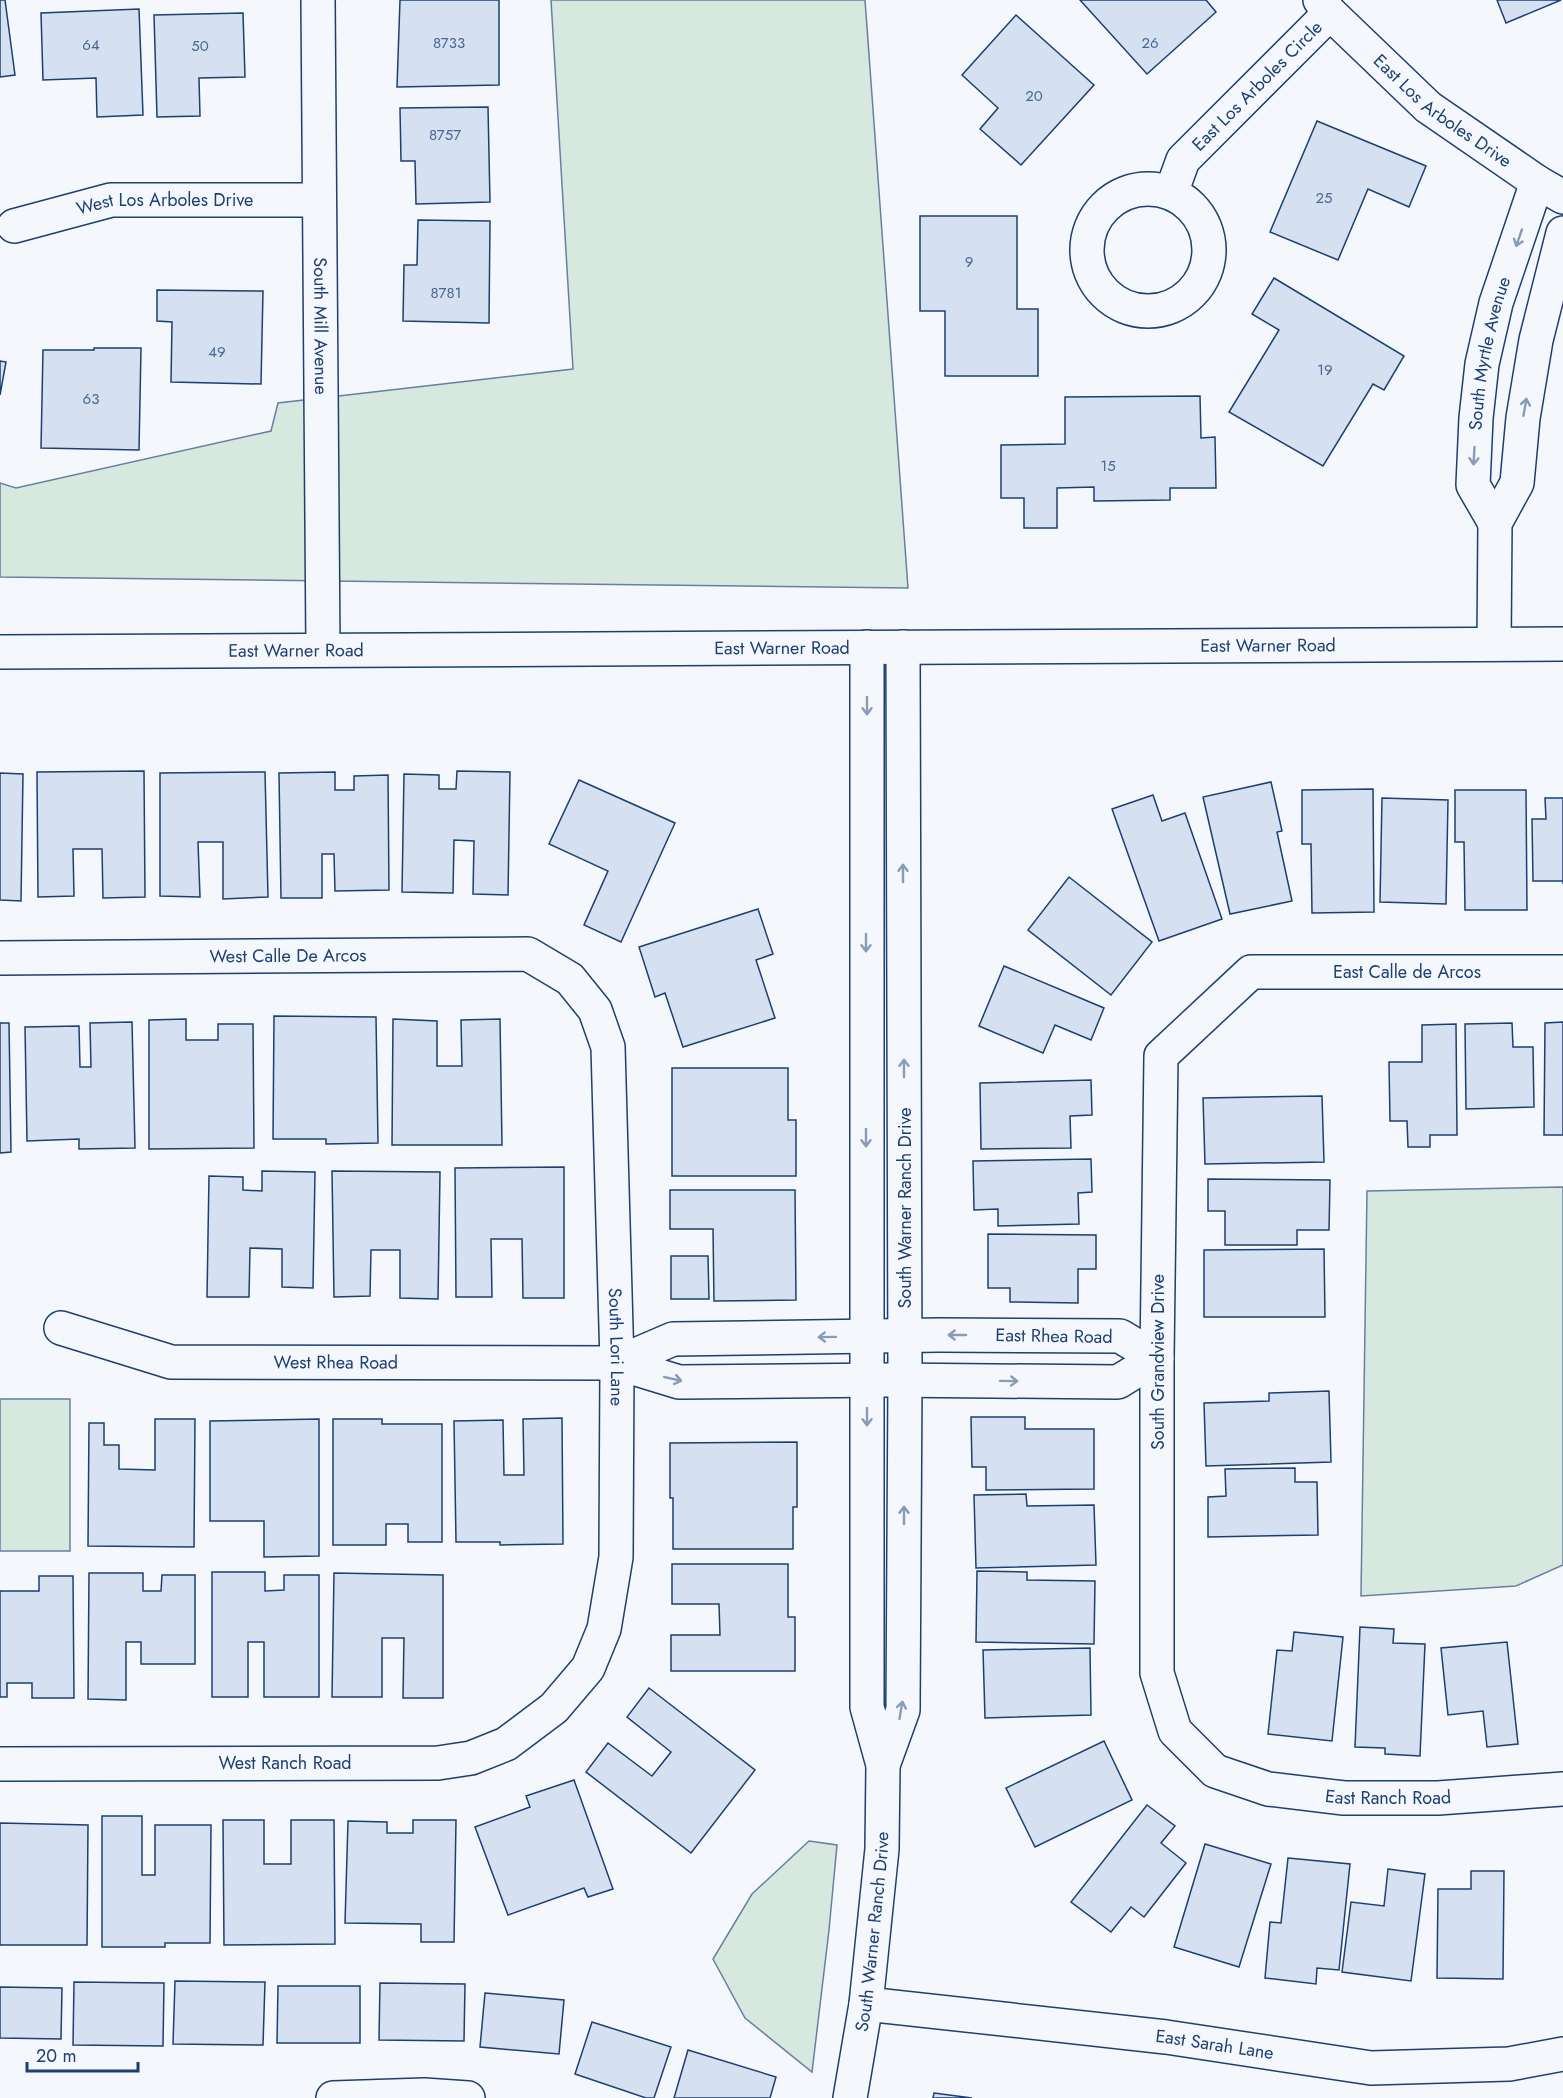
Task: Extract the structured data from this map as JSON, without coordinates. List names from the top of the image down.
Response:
{
  "streets": {
    "street": [
      "East Los Arboles Circle",
      "East Los Arboles Drive",
      "West Los Arboles Drive",
      "South Mill Avenue",
      "South Myrtle Avenue",
      "East Warner Road",
      "West Calle De Arcos",
      "East Calle de Arcos",
      "South Warner Ranch Drive",
      "East Rhea Road",
      "South Lori Lane",
      "South Grandview Drive",
      "West Rhea Road",
      "West Ranch Road",
      "East Ranch Road",
      "East Sarah Lane"
    ]
  },
  "crossings": [
    ["East Los Arboles Circle", "East Los Arboles Drive"],
    ["East Los Arboles Drive", "South Myrtle Avenue"],
    ["West Los Arboles Drive", "South Mill Avenue"],
    ["South Mill Avenue", "East Warner Road"],
    ["East Warner Road", "South Warner Ranch Drive"],
    ["West Calle De Arcos", "South Lori Lane"],
    ["East Calle de Arcos", "South Grandview Drive"],
    ["South Warner Ranch Drive", "East Rhea Road"],
    ["South Warner Ranch Drive", "West Rhea Road"],
    ["South Warner Ranch Drive", "East Sarah Lane"],
    ["East Rhea Road", "South Grandview Drive"],
    ["East Rhea Road", "West Rhea Road"],
    ["South Lori Lane", "West Rhea Road"],
    ["South Lori Lane", "West Ranch Road"],
    ["South Grandview Drive", "East Ranch Road"]
  ],
  "house_numbers": [
    "8733",
    "26",
    "64",
    "50",
    "20",
    "8757",
    "25",
    "9",
    "8781",
    "49",
    "19",
    "63",
    "15"
  ],
  "scale_bar": "20 m"
}
